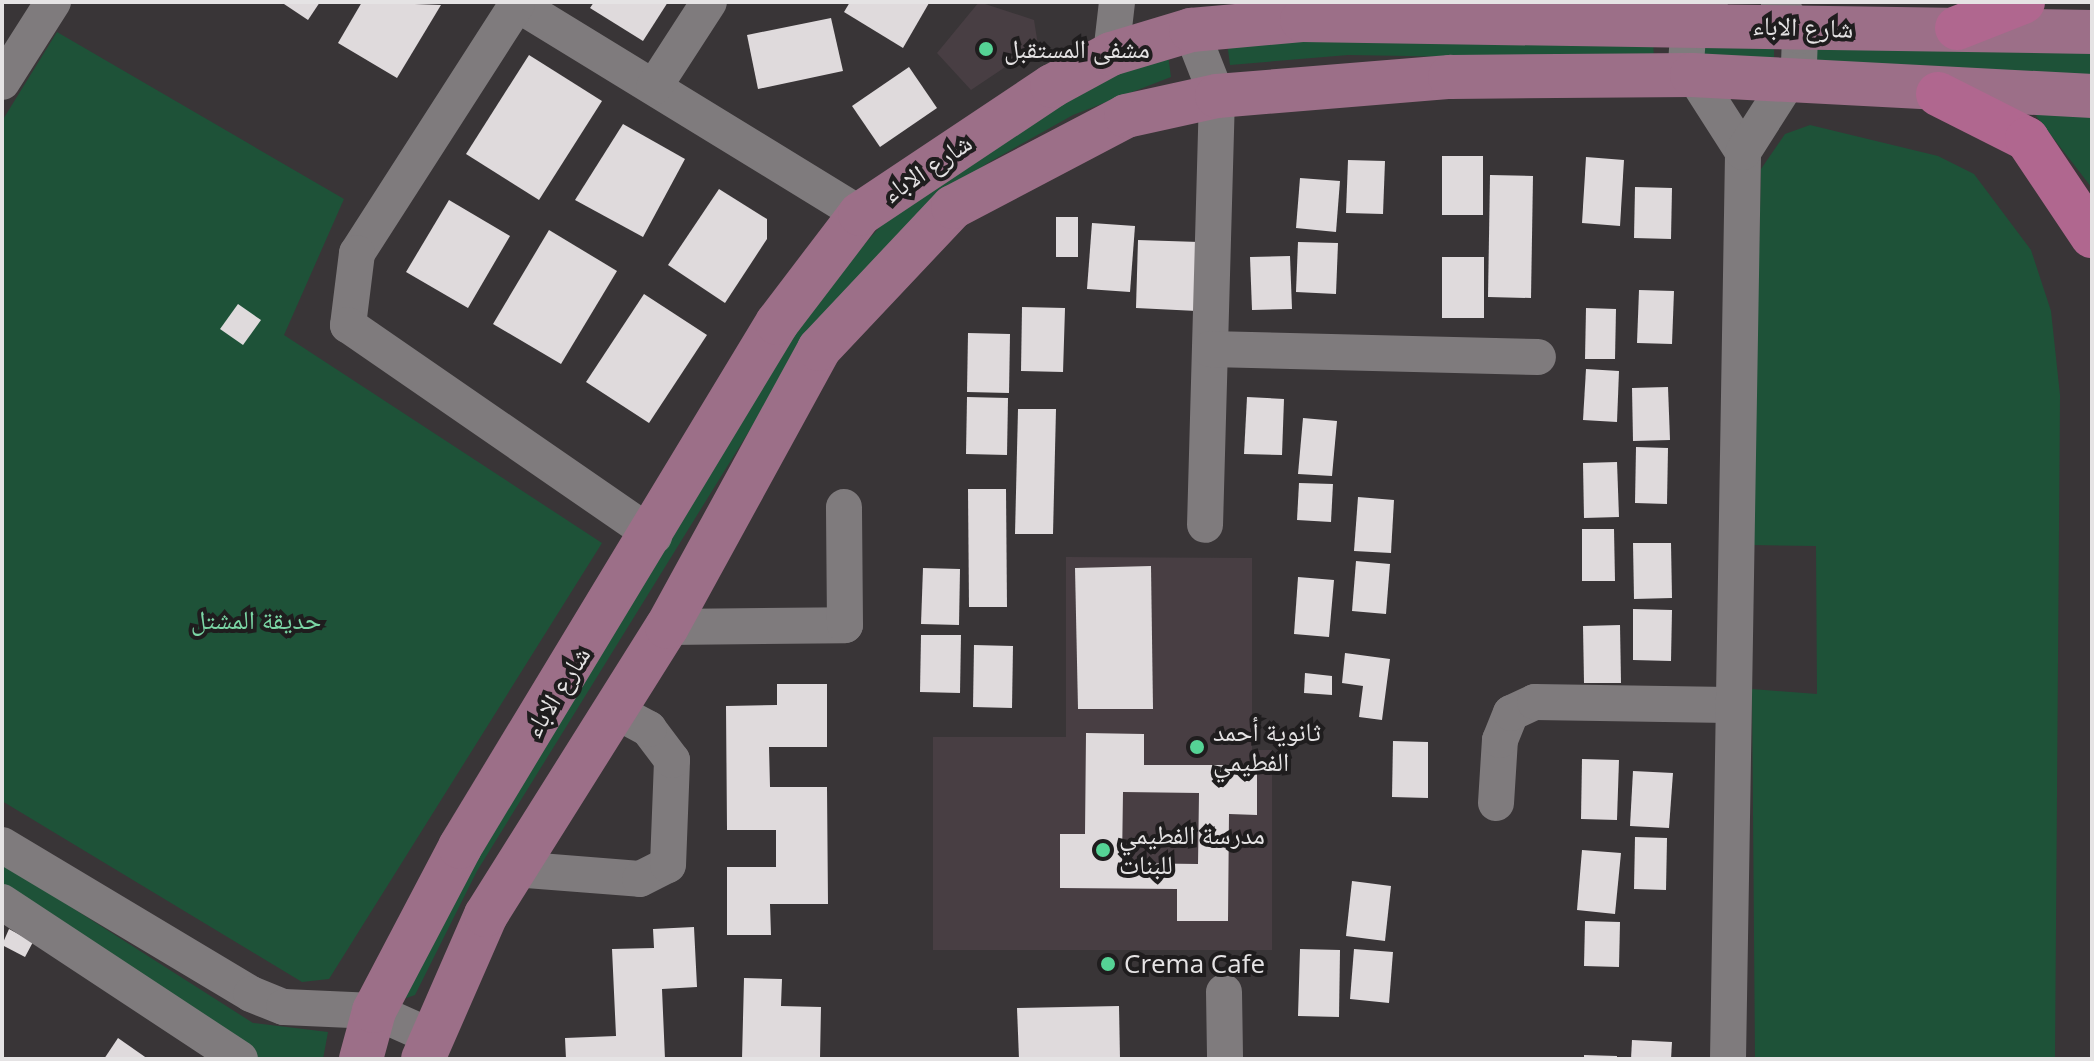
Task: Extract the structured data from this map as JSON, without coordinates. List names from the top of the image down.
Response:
{
  "streets": {
    "main road": ["شارع الاباء"]
  },
  "parks": ["حديقة المشتل"],
  "places": [
    "مشفى المستقبل",
    "ثانوية أحمد الفطيمي",
    "مدرسة الفطيمي للبنات",
    "Crema Cafe"
  ]
}
